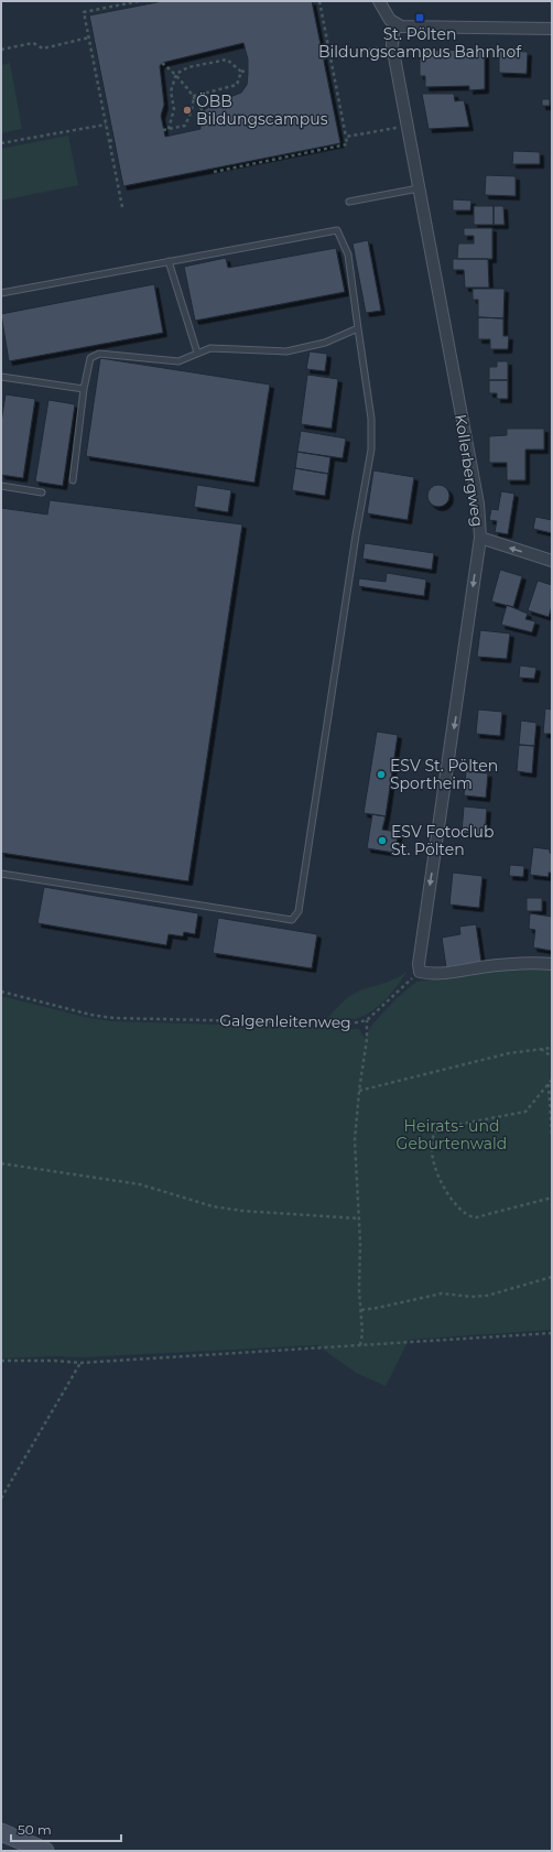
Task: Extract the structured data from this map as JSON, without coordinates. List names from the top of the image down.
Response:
{
  "streets": {
    "street": ["Kollerbergweg"],
    "path": ["Galgenleitenweg"]
  },
  "crossings": [
    ["Kollerbergweg", "Galgenleitenweg"]
  ],
  "one_way": ["Kollerbergweg"],
  "parks": ["Heirats- und Geburtenwald"],
  "places": {
    "transit": ["St. Pölten Bildungscampus Bahnhof"],
    "other": ["ÖBB Bildungscampus", "ESV St. Pölten Sportheim", "ESV Fotoclub St. Pölten"]
  },
  "scale_bar": "50 m"
}
